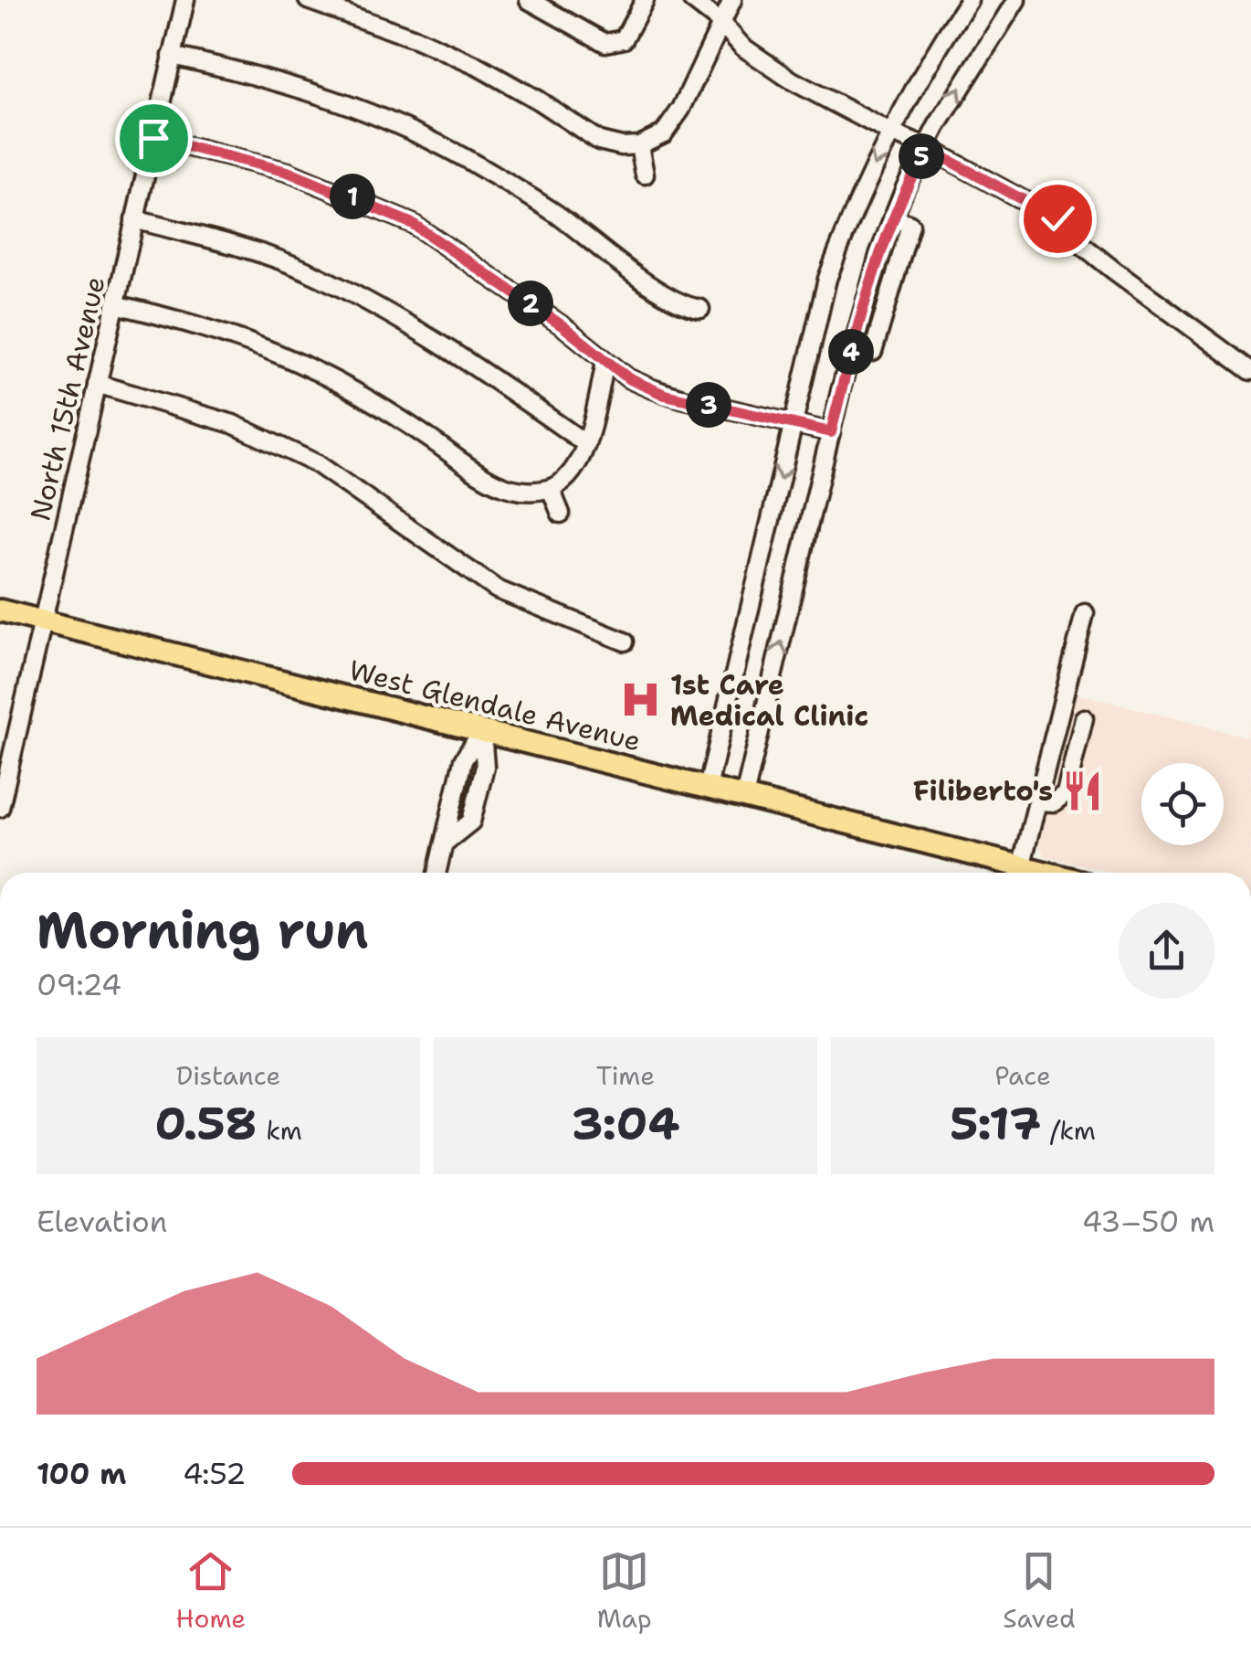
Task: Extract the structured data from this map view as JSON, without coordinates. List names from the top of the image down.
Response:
{
  "streets": {
    "main road": ["West Glendale Avenue"],
    "street": ["North 15th Avenue"]
  },
  "crossings": [
    ["North 15th Avenue", "West Glendale Avenue"]
  ],
  "places": {
    "hospital": ["1st Care Medical Clinic"],
    "restaurant": ["Filiberto's"]
  },
  "page": {
    "pins": [
      "5",
      "1",
      "2",
      "4",
      "3"
    ],
    "heading": ["Morning run", "09:24"],
    "stats": [
      ["Distance", "0.58 km"],
      ["Time", "3:04"],
      ["Pace", "5:17 /km"]
    ],
    "chart": ["Elevation", "43–50 m"],
    "list": [
      {
        "name": "100 m",
        "note": "4:52"
      }
    ],
    "tabs": ["Home", "Map", "Saved"]
  }
}
